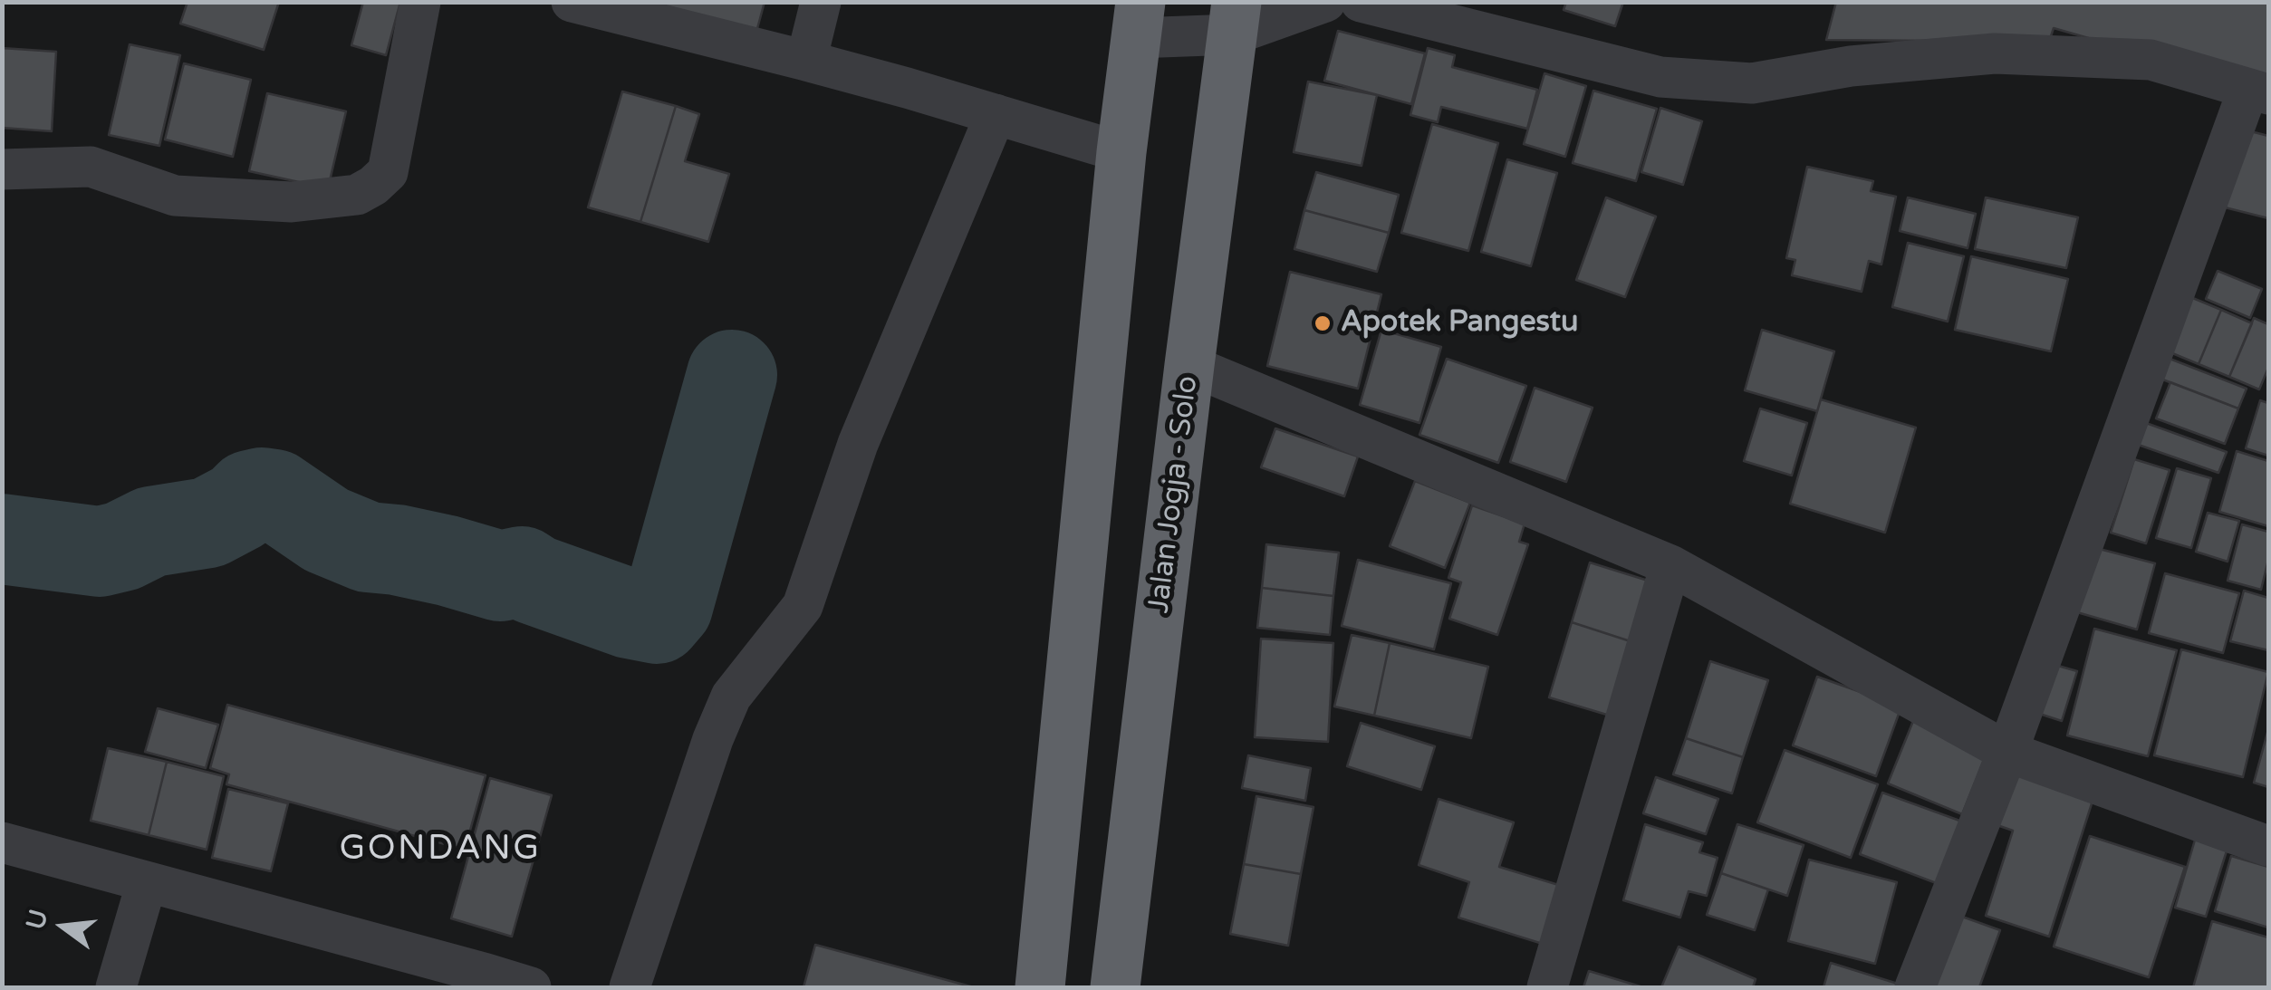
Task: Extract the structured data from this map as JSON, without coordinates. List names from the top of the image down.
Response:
{
  "streets": {
    "highway": ["Jalan Jogja - Solo"]
  },
  "districts": ["GONDANG"],
  "places": ["Apotek Pangestu"],
  "north": "left"
}
